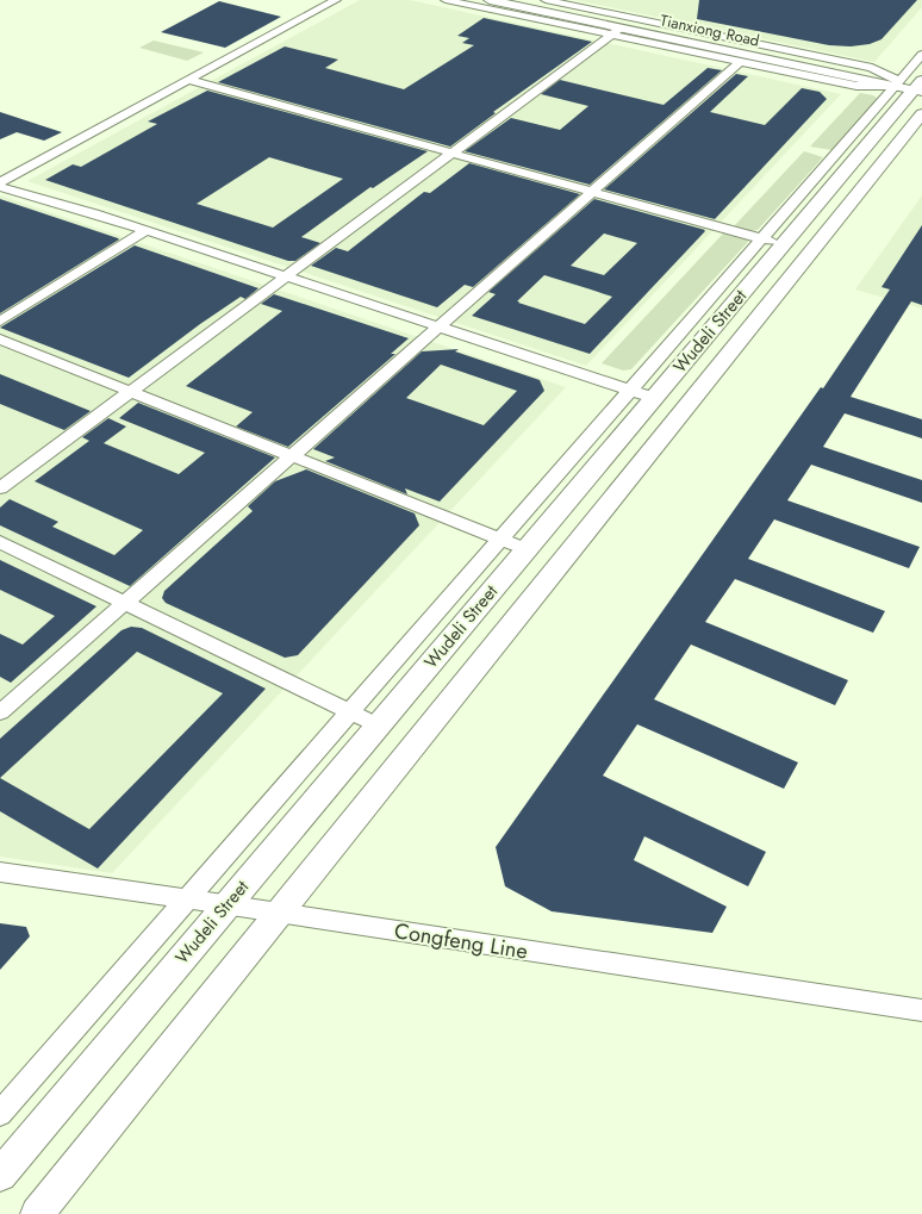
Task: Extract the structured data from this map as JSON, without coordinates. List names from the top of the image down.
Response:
{
  "streets": {
    "main road": ["Tianxiong Road", "Wudeli Street"],
    "street": ["Congfeng Line"]
  },
  "crossings": [
    ["Tianxiong Road", "Wudeli Street"],
    ["Wudeli Street", "Congfeng Line"]
  ]
}
